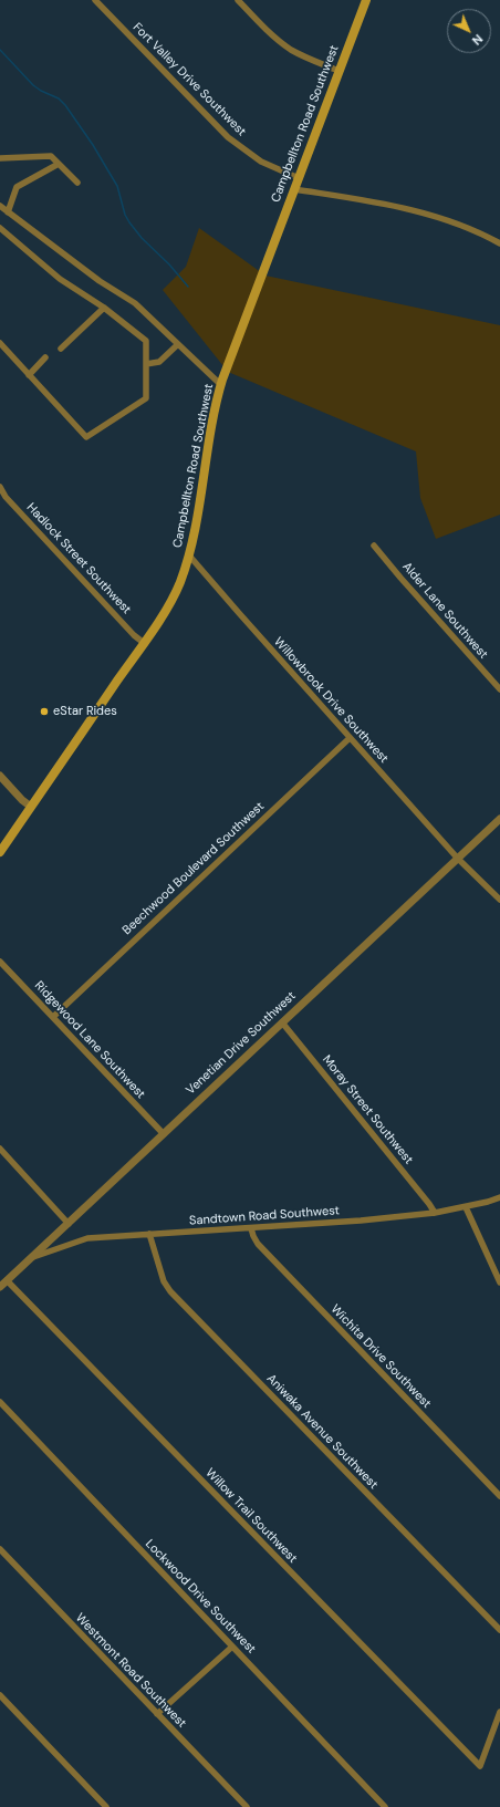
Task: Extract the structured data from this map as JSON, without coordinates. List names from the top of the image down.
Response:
{
  "streets": {
    "main road": ["Campbellton Road Southwest"],
    "street": [
      "Fort Valley Drive Southwest",
      "Hadlock Street Southwest",
      "Alder Lane Southwest",
      "Willowbrook Drive Southwest",
      "Beechwood Boulevard Southwest",
      "Ridgewood Lane Southwest",
      "Venetian Drive Southwest",
      "Moray Street Southwest",
      "Sandtown Road Southwest",
      "Wichita Drive Southwest",
      "Aniwaka Avenue Southwest",
      "Willow Trail Southwest",
      "Lockwood Drive Southwest",
      "Westmont Road Southwest"
    ]
  },
  "crossings": [
    ["Fort Valley Drive Southwest", "Campbellton Road Southwest"],
    ["Campbellton Road Southwest", "Hadlock Street Southwest"],
    ["Campbellton Road Southwest", "Willowbrook Drive Southwest"],
    ["Willowbrook Drive Southwest", "Beechwood Boulevard Southwest"],
    ["Willowbrook Drive Southwest", "Venetian Drive Southwest"],
    ["Beechwood Boulevard Southwest", "Ridgewood Lane Southwest"],
    ["Ridgewood Lane Southwest", "Venetian Drive Southwest"],
    ["Venetian Drive Southwest", "Moray Street Southwest"],
    ["Venetian Drive Southwest", "Sandtown Road Southwest"],
    ["Venetian Drive Southwest", "Willow Trail Southwest"],
    ["Moray Street Southwest", "Sandtown Road Southwest"],
    ["Sandtown Road Southwest", "Wichita Drive Southwest"],
    ["Sandtown Road Southwest", "Aniwaka Avenue Southwest"]
  ],
  "places": ["eStar Rides"],
  "north": "bottom right"
}
